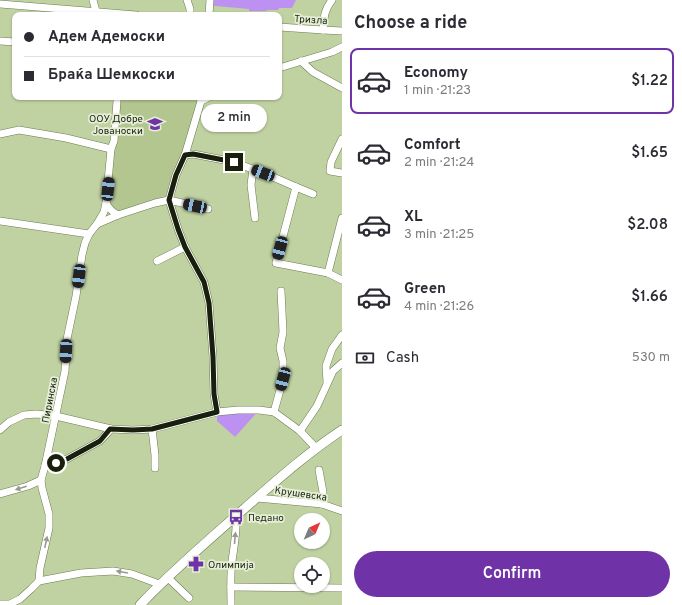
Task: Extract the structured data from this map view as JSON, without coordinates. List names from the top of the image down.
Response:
{
  "streets": {
    "street": ["Тризла", "Пиринска", "Крушевска"]
  },
  "places": {
    "school or university": ["ООУ Добре Јованоски"],
    "bus stop": ["Педано"],
    "pharmacy": ["Олимпија"]
  },
  "north": "top right",
  "page": {
    "heading": "Choose a ride",
    "banner": ["Адем Адемоски", "Браќа Шемкоски"],
    "list": [
      {
        "name": "Economy",
        "note": "1 min · 21:23",
        "value": "$1.22"
      },
      {
        "name": "Comfort",
        "note": "2 min · 21:24",
        "value": "$1.65"
      },
      {
        "name": "XL",
        "note": "3 min · 21:25",
        "value": "$2.08"
      },
      {
        "name": "Green",
        "note": "4 min · 21:26",
        "value": "$1.66"
      }
    ],
    "bubble": "2 min",
    "pay": ["Cash", "530 m"],
    "buttons": "Confirm"
  }
}
